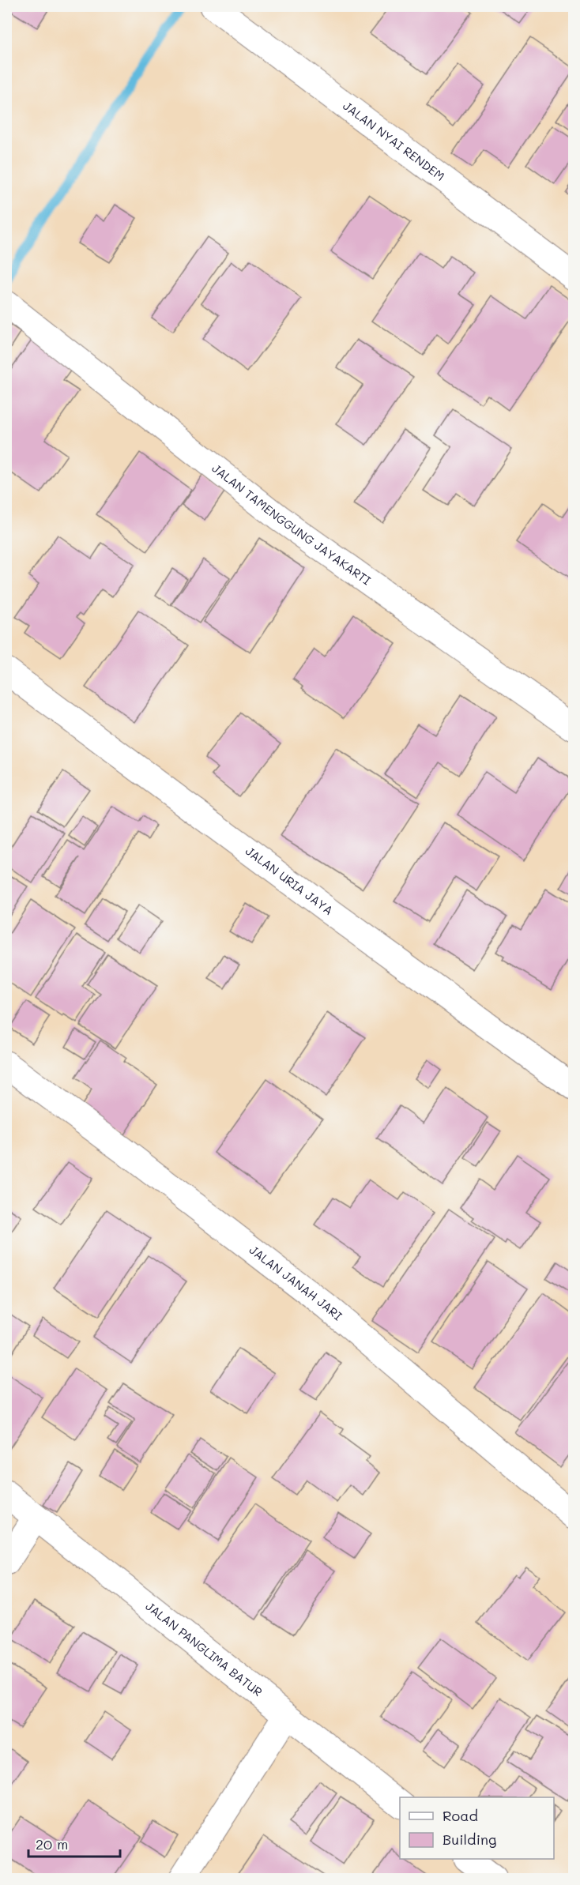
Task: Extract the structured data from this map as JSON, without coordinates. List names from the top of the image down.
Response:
{
  "streets": {
    "street": [
      "JALAN NYAI RENDEM",
      "JALAN TAMENGGUNG JAYAKARTI",
      "JALAN URIA JAYA",
      "JALAN JANAH JARI",
      "JALAN PANGLIMA BATUR"
    ]
  },
  "legend": ["Road", "Building"],
  "scale_bar": "20 m"
}
